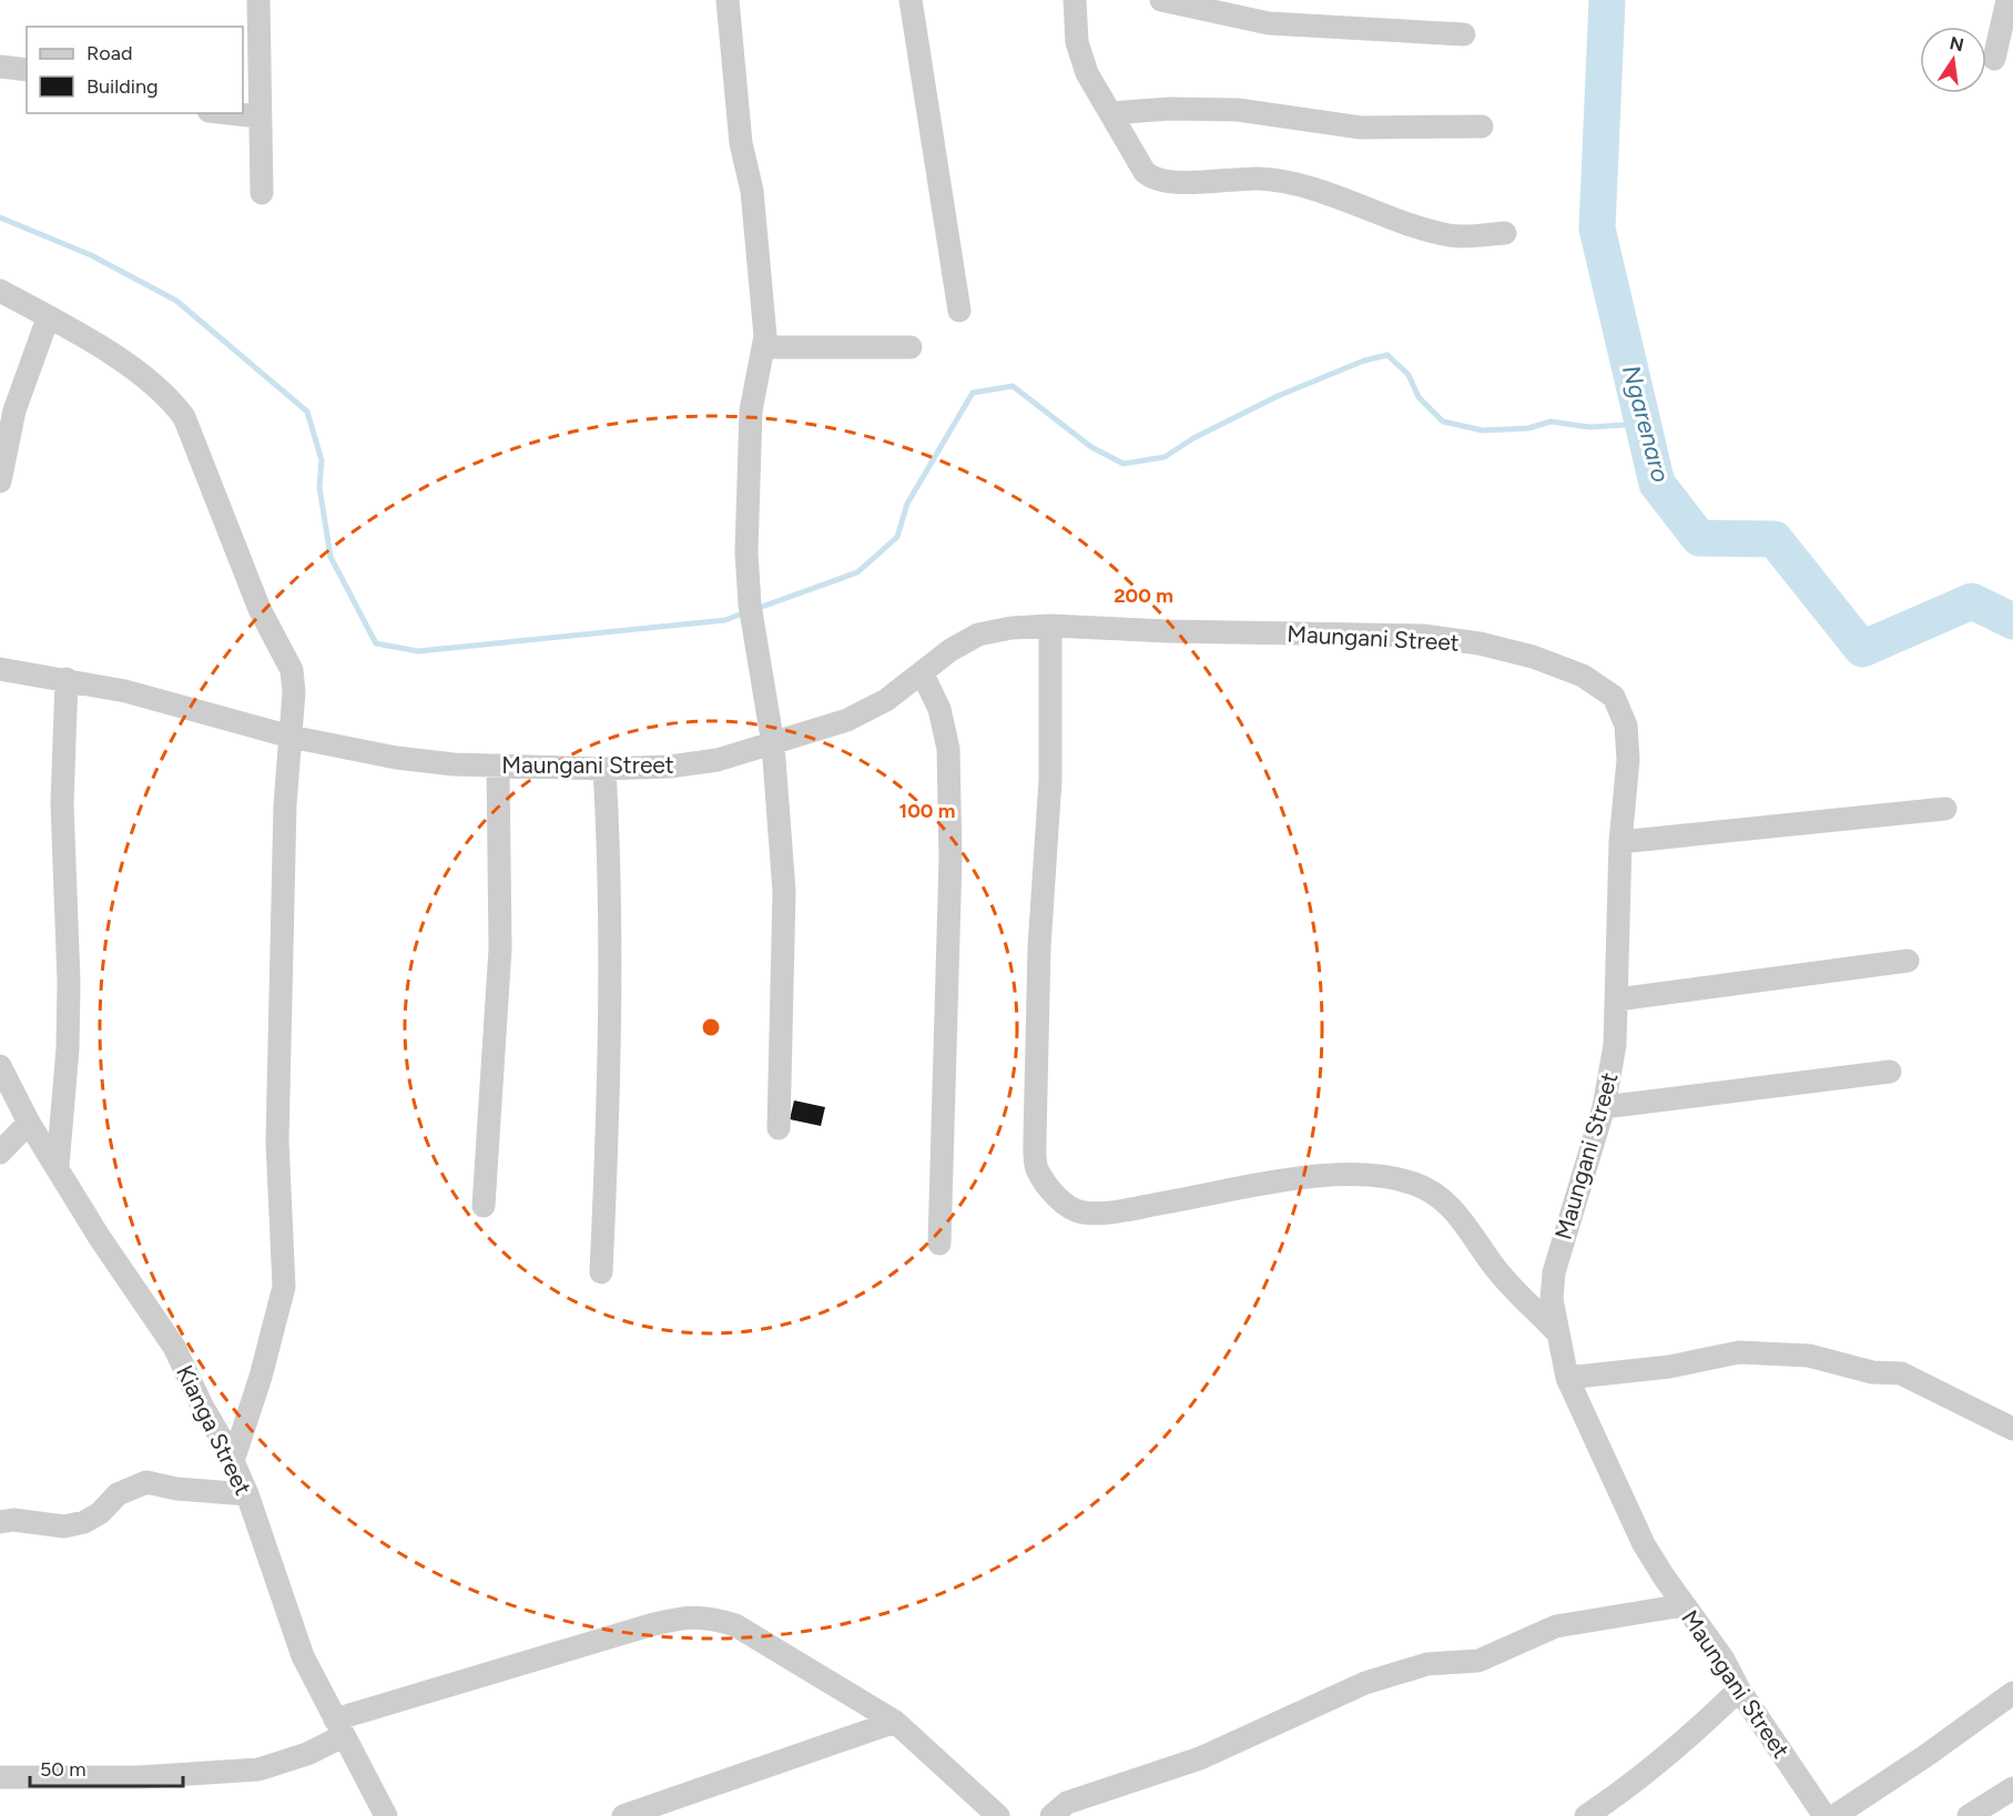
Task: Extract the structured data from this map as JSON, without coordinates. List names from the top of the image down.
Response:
{
  "streets": {
    "street": ["Maungani Street", "Kianga Street"]
  },
  "water": ["Ngarenaro"],
  "legend": ["Road", "Building"],
  "scale_bar": "50 m",
  "north": "top",
  "rings": ["200 m", "100 m"]
}
